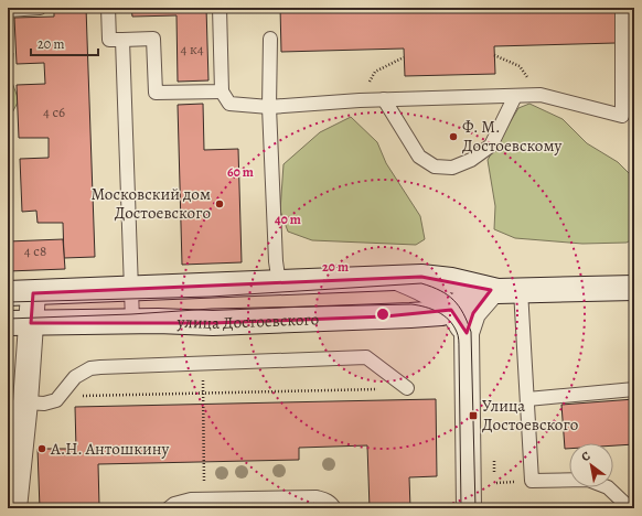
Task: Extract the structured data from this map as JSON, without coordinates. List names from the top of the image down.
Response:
{
  "streets": {
    "street": ["улица Достоевского"]
  },
  "places": {
    "other": ["Ф. М. Достоевскому", "Московский дом Достоевского", "А.Н. Антошкину"],
    "transit": ["Улица Достоевского"]
  },
  "house_numbers": ["4 к4", "4 с6", "4 с8"],
  "scale_bar": "20 m",
  "north": "top left",
  "rings": ["60 m", "40 m", "20 m"]
}
